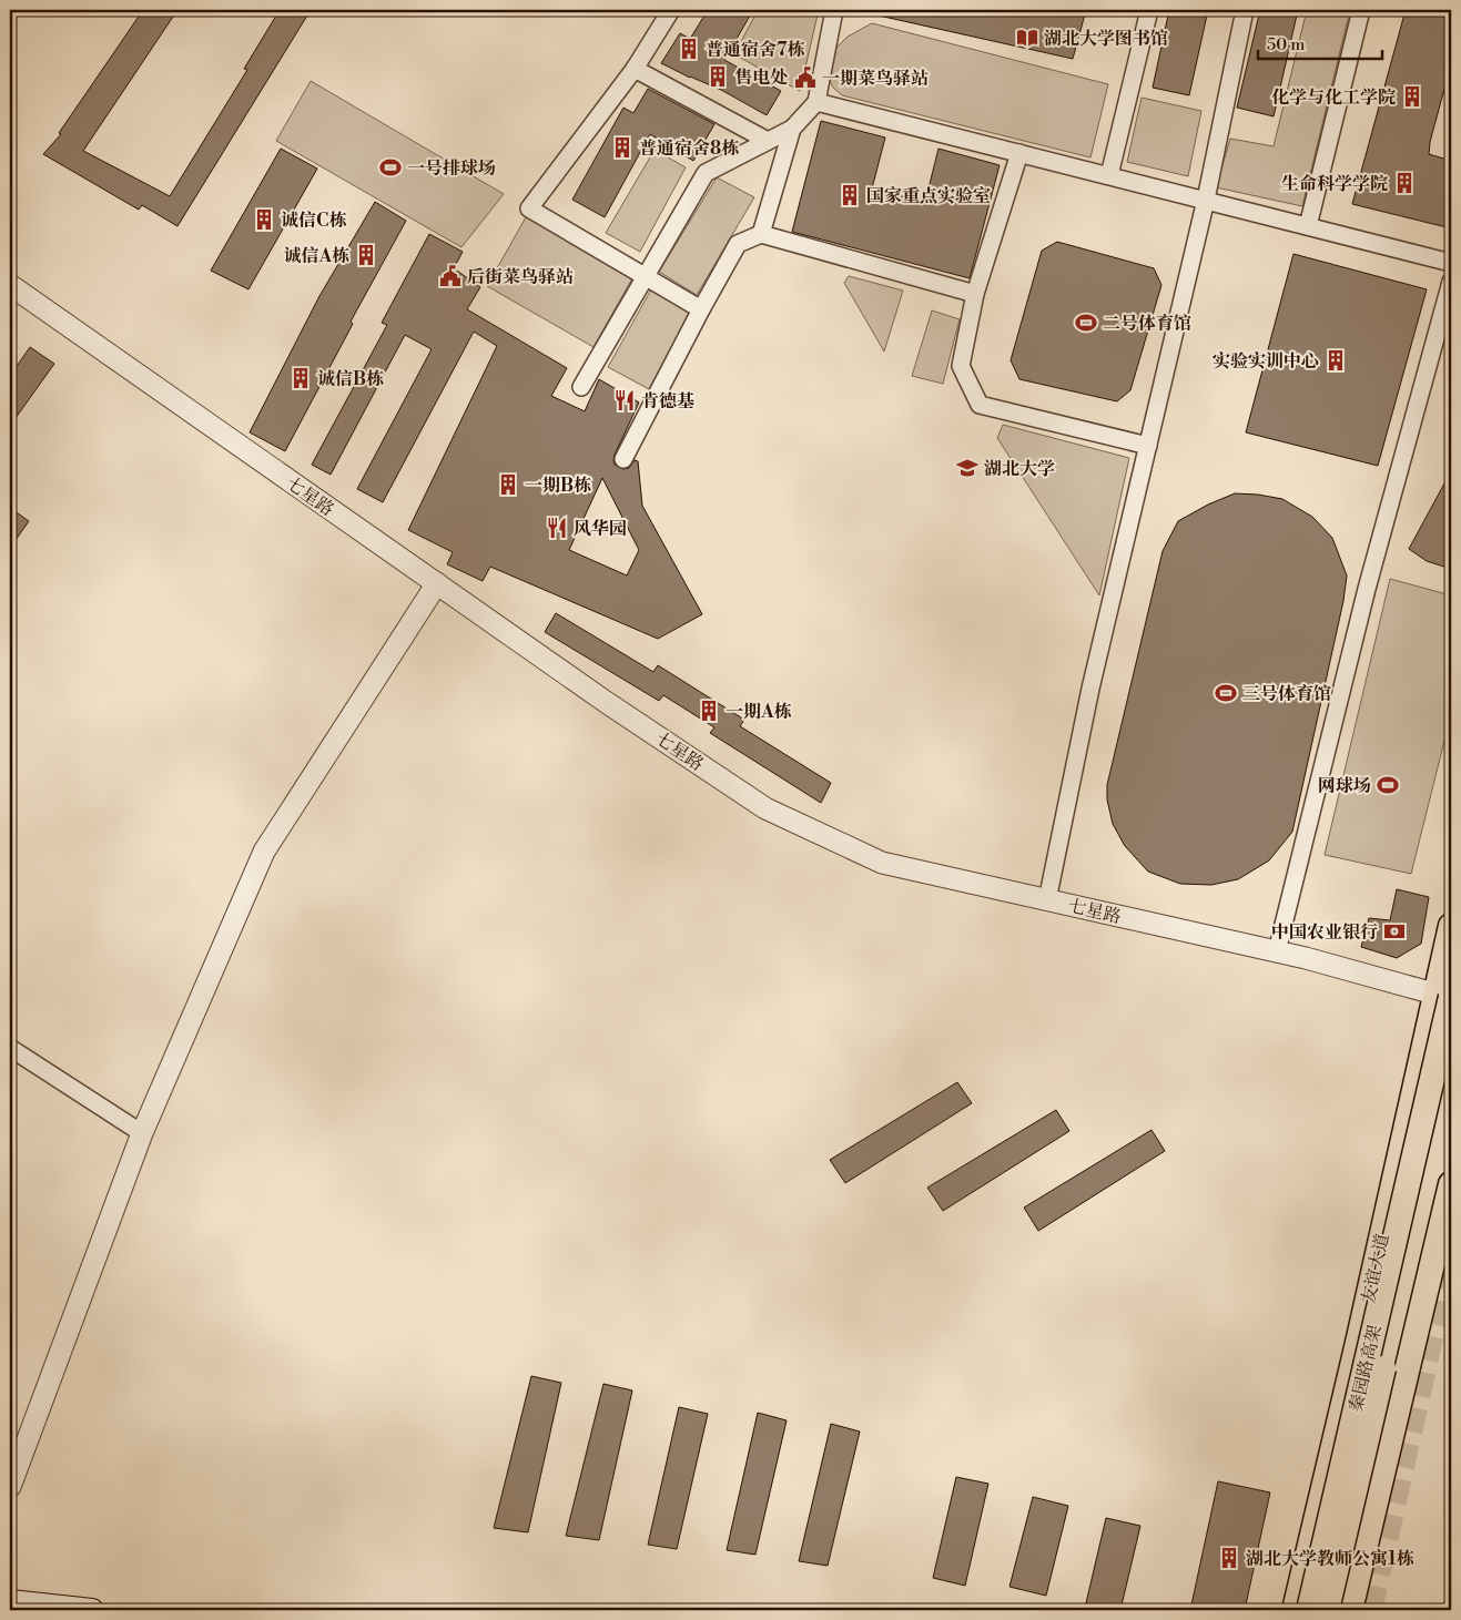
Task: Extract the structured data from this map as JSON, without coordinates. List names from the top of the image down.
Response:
{
  "streets": {
    "main road": ["友谊大道", "秦园路高架"],
    "street": ["七星路"]
  },
  "crossings": [
    ["七星路", "友谊大道"],
    ["七星路", "秦园路高架"],
    ["友谊大道", "秦园路高架"]
  ],
  "places": {
    "library": ["湖北大学图书馆"],
    "building": [
      "普通宿舍7栋",
      "售电处",
      "化学与化工学院",
      "普通宿舍8栋",
      "生命科学学院",
      "国家重点实验室",
      "诚信C栋",
      "诚信A栋",
      "实验实训中心",
      "诚信B栋",
      "一期B栋",
      "一期A栋",
      "湖北大学教师公寓1栋"
    ],
    "public building": ["一期菜鸟驿站", "后街菜鸟驿站"],
    "sports": [
      "一号排球场",
      "二号体育馆",
      "三号体育馆",
      "网球场"
    ],
    "restaurant": ["肯德基", "风华园"],
    "school or university": ["湖北大学"],
    "bank": ["中国农业银行"]
  },
  "scale_bar": "50 m"
}
